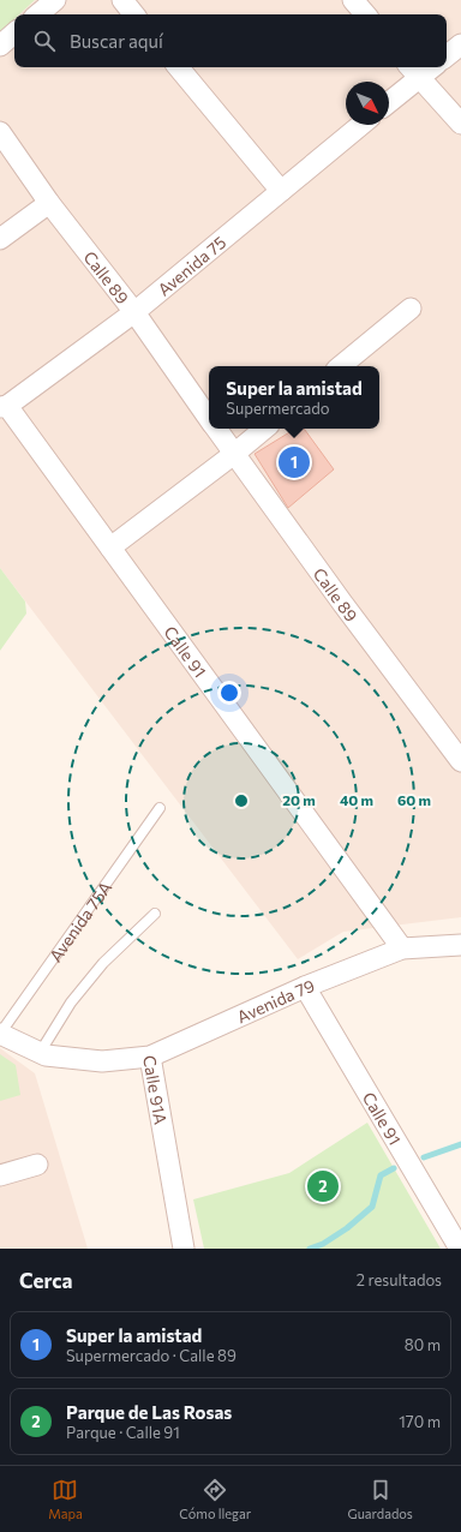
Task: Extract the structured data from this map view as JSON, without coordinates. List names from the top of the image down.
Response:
{
  "streets": {
    "street": [
      "Avenida 75",
      "Calle 89",
      "Calle 91",
      "Avenida 79",
      "Calle 91A"
    ],
    "lane": ["Avenida 75A"]
  },
  "crossings": [
    ["Avenida 75", "Calle 89"],
    ["Avenida 75", "Calle 91"],
    ["Calle 91", "Avenida 79"],
    ["Avenida 75A", "Calle 91A"],
    ["Avenida 79", "Calle 91A"]
  ],
  "north": "bottom right",
  "page": {
    "search": "Buscar aquí",
    "popup": ["Super la amistad", "Supermercado"],
    "pins": ["1", "2"],
    "heading": ["Cerca", "2 resultados"],
    "list": [
      {
        "mark": "1",
        "name": "Super la amistad",
        "note": "Supermercado · Calle 89",
        "value": "80 m"
      },
      {
        "mark": "2",
        "name": "Parque de Las Rosas",
        "note": "Parque · Calle 91",
        "value": "170 m"
      }
    ],
    "nav": ["Mapa", "Cómo llegar", "Guardados"]
  },
  "rings": ["20 m", "40 m", "60 m"]
}
